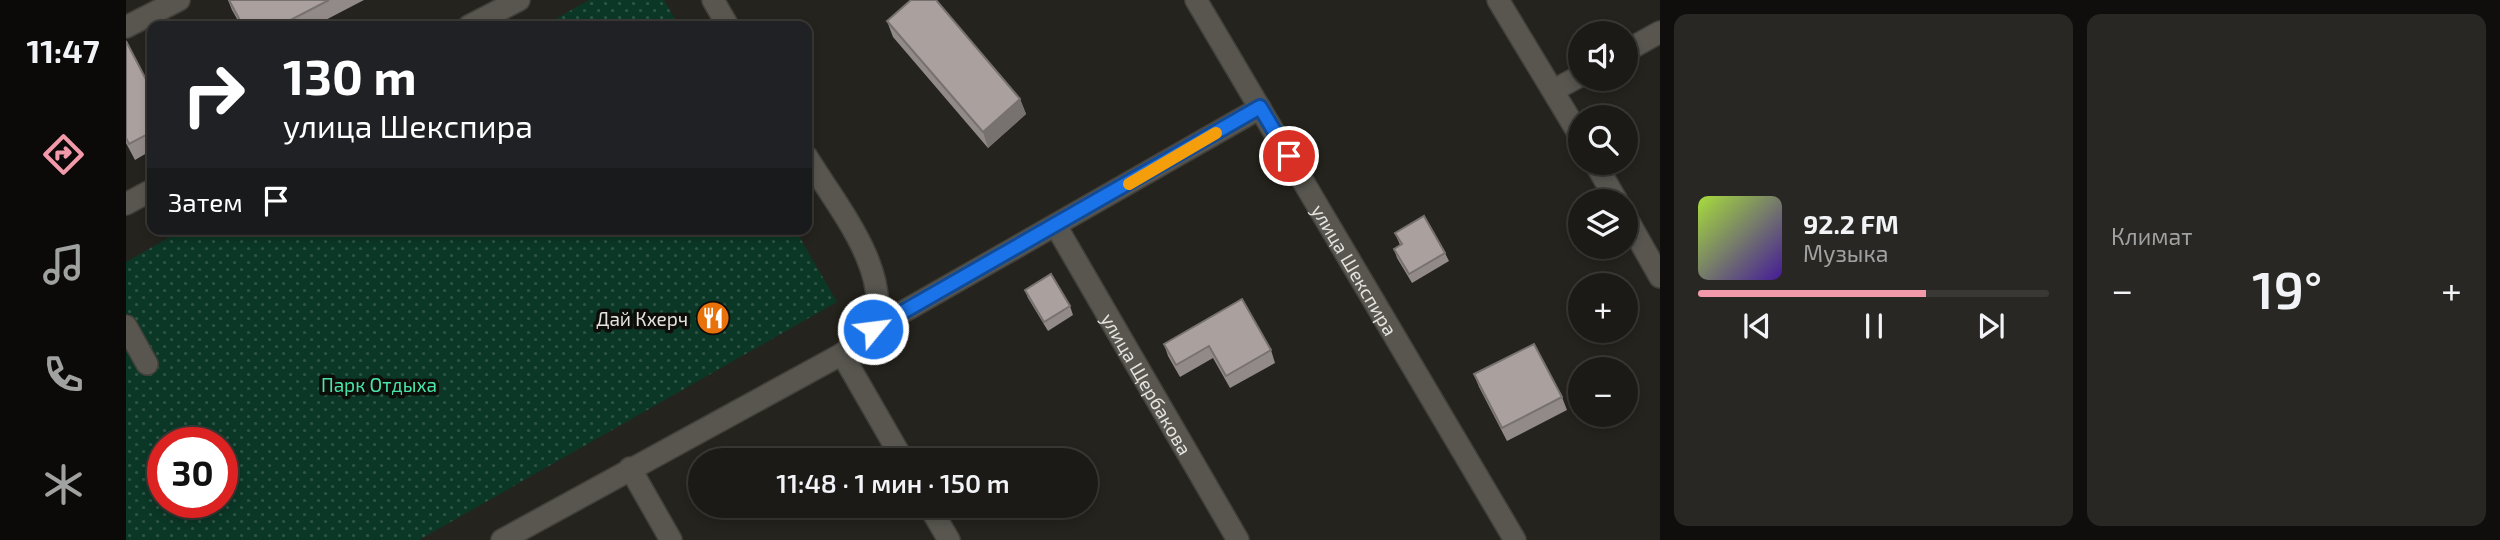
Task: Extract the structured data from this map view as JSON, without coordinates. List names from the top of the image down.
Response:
{
  "streets": {
    "street": ["улица Шекспира", "улица Щербакова"]
  },
  "parks": ["Парк Отдыха"],
  "places": {
    "restaurant": ["Дай Кхерч"]
  },
  "page": {
    "tabs": "11:47",
    "tile": "Климат",
    "map_buttons": ["+", "−"],
    "turn": ["130 m", "улица Шекспира"],
    "then": "Затем",
    "song": ["92.2 FM", "Музыка"],
    "heat": ["−", "19°", "+"],
    "limit": "30",
    "trip": "11:48 · 1 мин · 150 m"
  }
}
